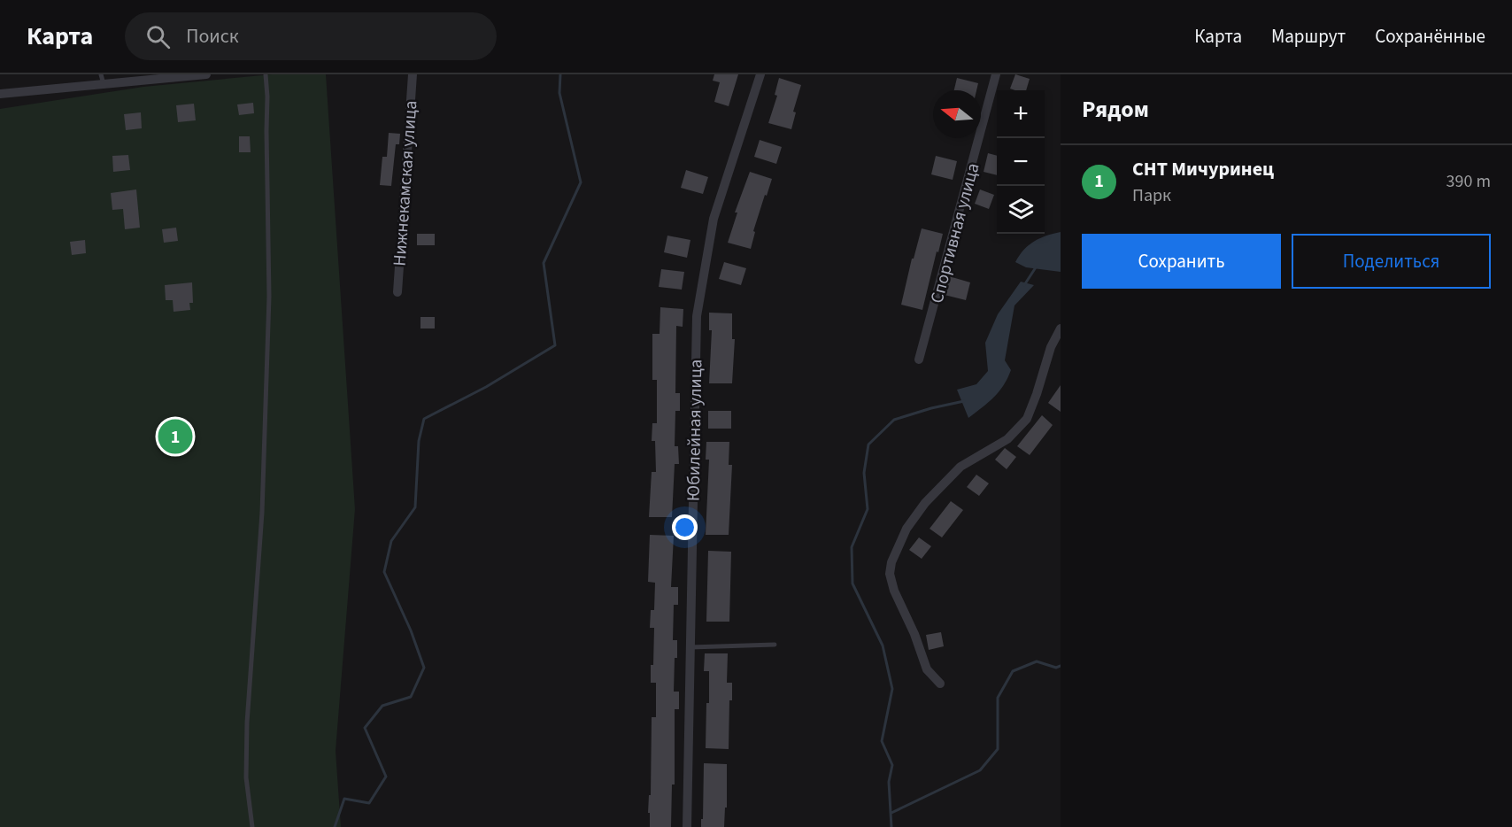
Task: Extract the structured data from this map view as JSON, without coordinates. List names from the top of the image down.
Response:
{
  "streets": {
    "street": ["Нижнекамская улица", "Спортивная улица", "Юбилейная улица"]
  },
  "north": "left",
  "page": {
    "header": "Карта",
    "search": "Поиск",
    "nav": ["Карта", "Маршрут", "Сохранённые"],
    "heading": "Рядом",
    "map_buttons": ["+", "−"],
    "list": [
      {
        "mark": "1",
        "name": "СНТ Мичуринец",
        "note": "Парк",
        "value": "390 m"
      }
    ],
    "buttons": ["Сохранить", "Поделиться"],
    "pins": "1"
  }
}
